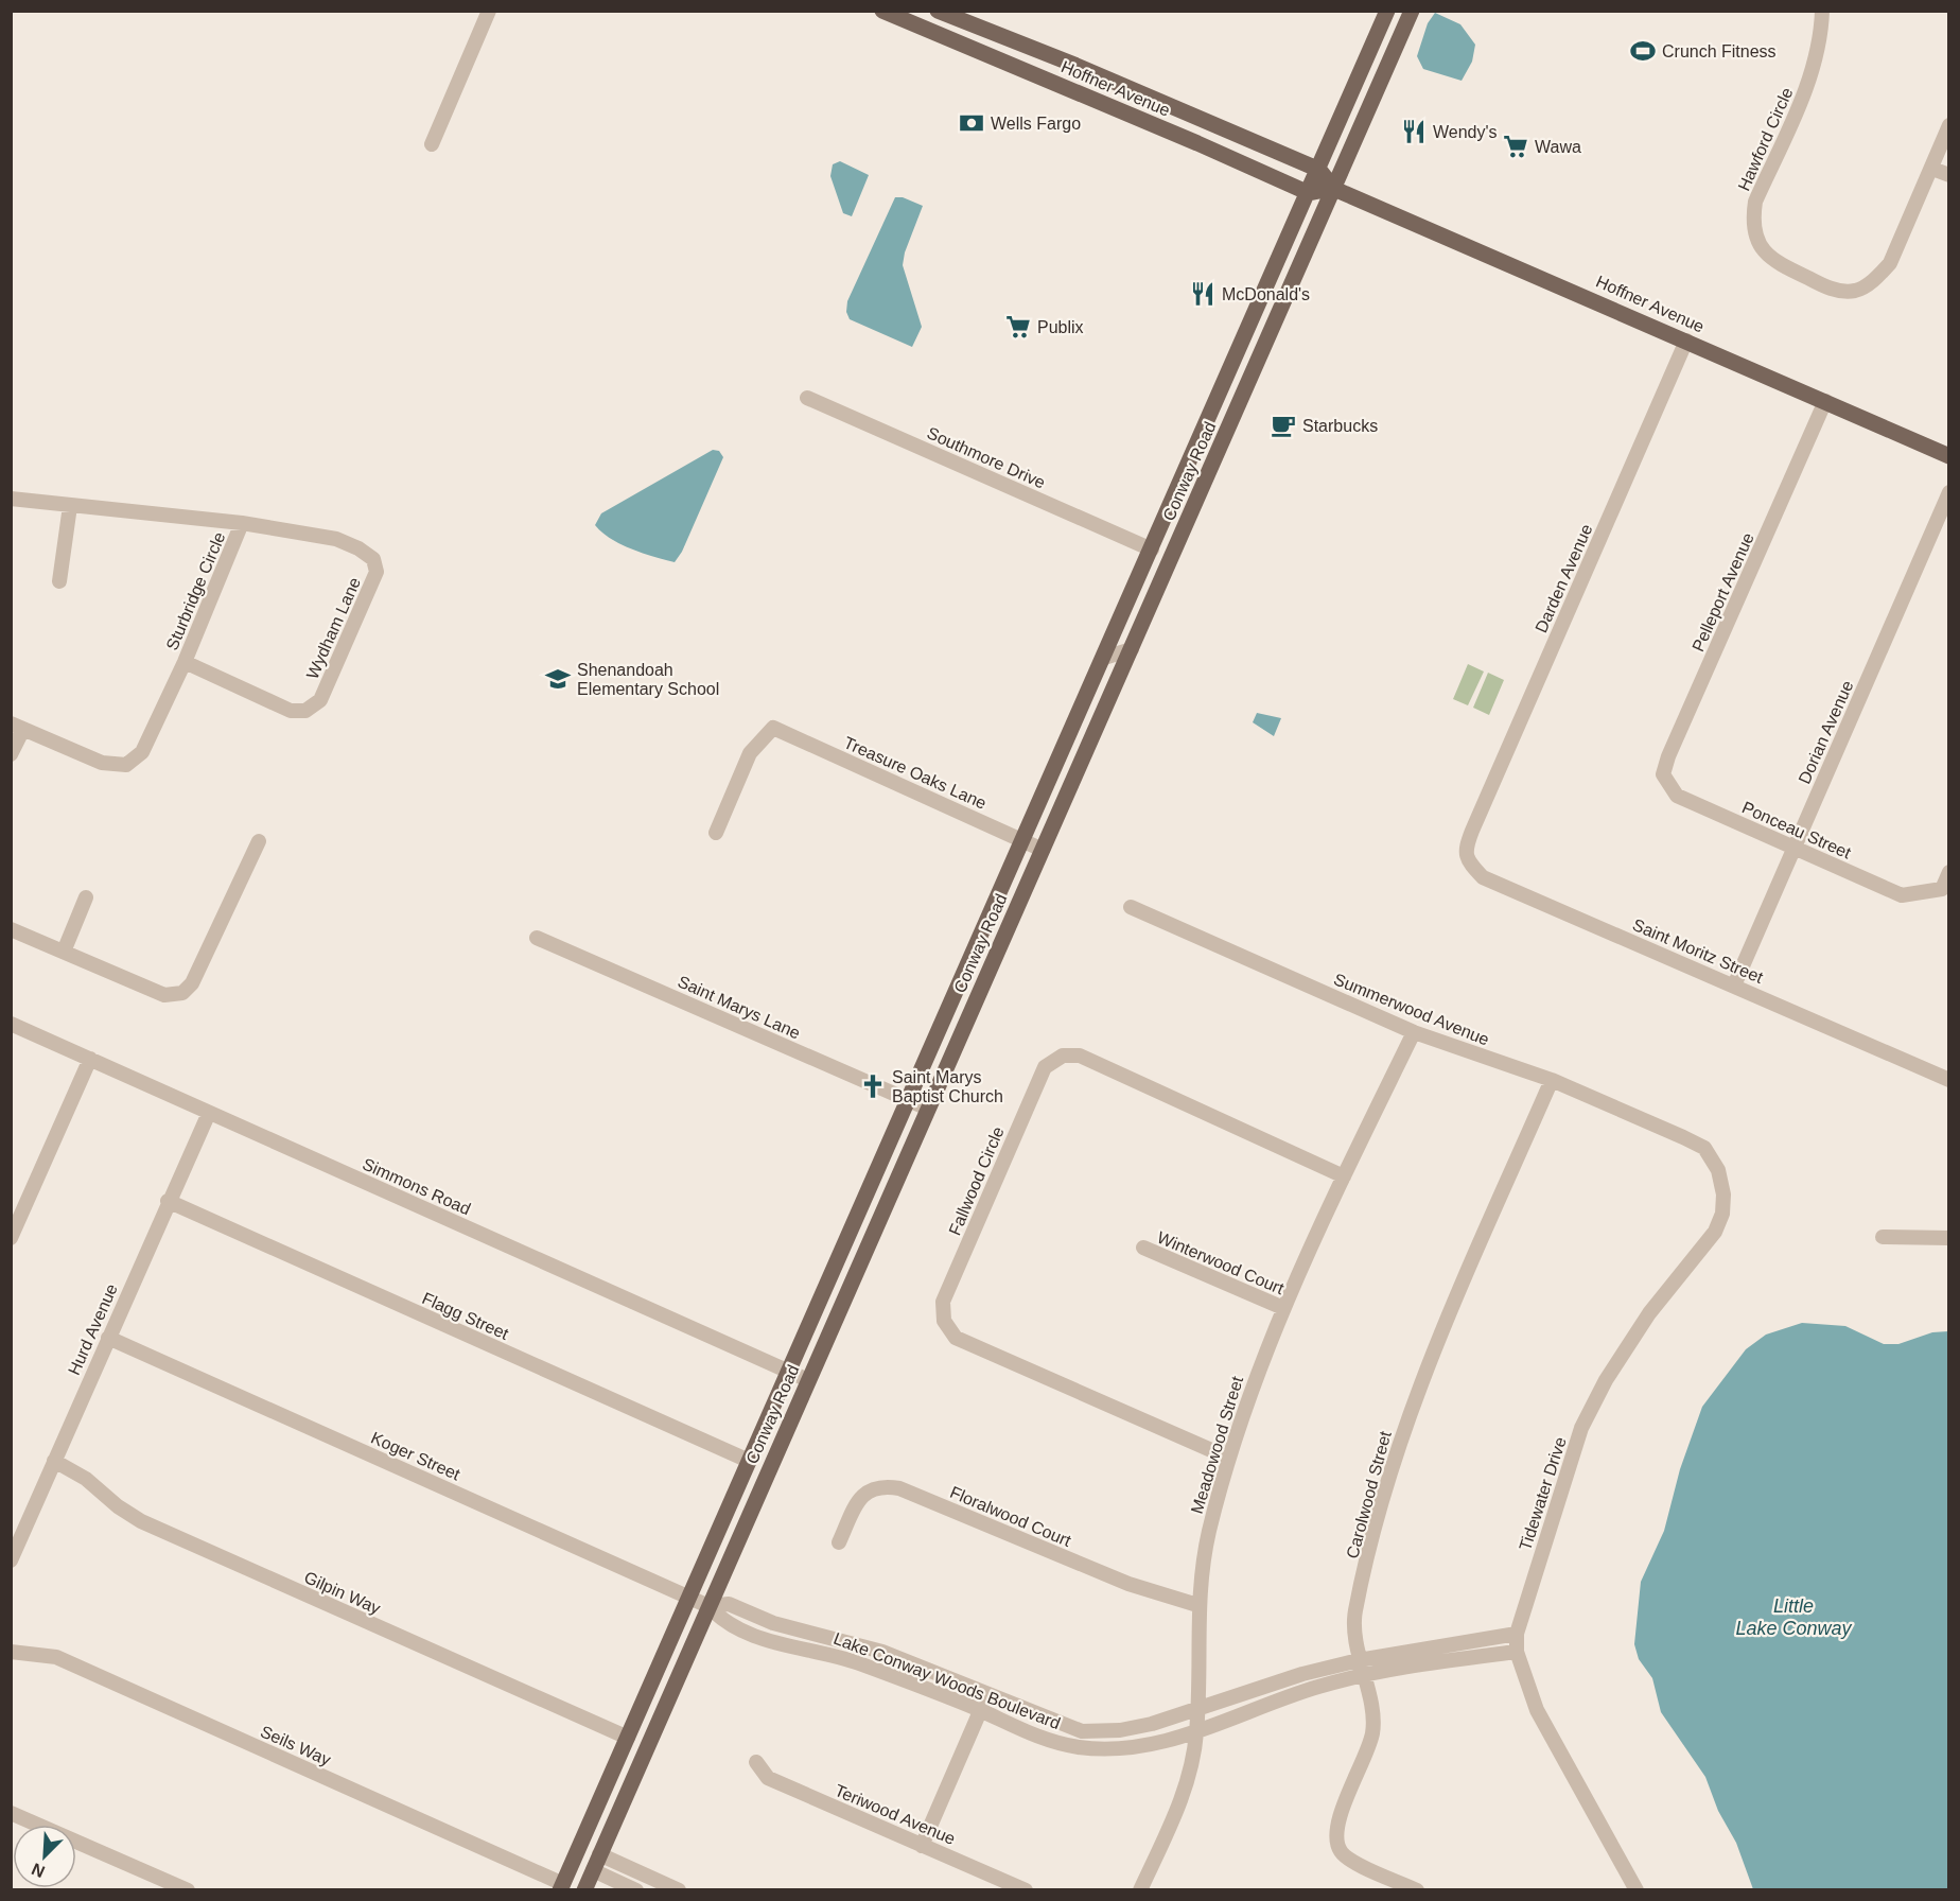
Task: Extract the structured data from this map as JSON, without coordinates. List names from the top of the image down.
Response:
{
  "streets": {
    "main road": ["Hoffner Avenue", "Conway Road"],
    "street": [
      "Hawford Circle",
      "Southmore Drive",
      "Darden Avenue",
      "Sturbridge Circle",
      "Pelleport Avenue",
      "Wydham Lane",
      "Dorian Avenue",
      "Treasure Oaks Lane",
      "Ponceau Street",
      "Saint Moritz Street",
      "Saint Marys Lane",
      "Summerwood Avenue",
      "Fallwood Circle",
      "Simmons Road",
      "Winterwood Court",
      "Flagg Street",
      "Hurd Avenue",
      "Meadowood Street",
      "Koger Street",
      "Tidewater Drive",
      "Carolwood Street",
      "Floralwood Court",
      "Gilpin Way",
      "Lake Conway Woods Boulevard",
      "Seils Way",
      "Teriwood Avenue"
    ]
  },
  "crossings": [
    ["Hoffner Avenue", "Conway Road"],
    ["Hoffner Avenue", "Darden Avenue"],
    ["Hoffner Avenue", "Pelleport Avenue"],
    ["Southmore Drive", "Conway Road"],
    ["Conway Road", "Treasure Oaks Lane"],
    ["Conway Road", "Saint Marys Lane"],
    ["Conway Road", "Simmons Road"],
    ["Conway Road", "Flagg Street"],
    ["Conway Road", "Koger Street"],
    ["Conway Road", "Gilpin Way"],
    ["Conway Road", "Lake Conway Woods Boulevard"],
    ["Conway Road", "Seils Way"],
    ["Darden Avenue", "Saint Moritz Street"],
    ["Sturbridge Circle", "Wydham Lane"],
    ["Pelleport Avenue", "Ponceau Street"],
    ["Dorian Avenue", "Ponceau Street"],
    ["Dorian Avenue", "Saint Moritz Street"],
    ["Summerwood Avenue", "Meadowood Street"],
    ["Summerwood Avenue", "Tidewater Drive"],
    ["Summerwood Avenue", "Carolwood Street"],
    ["Fallwood Circle", "Meadowood Street"],
    ["Simmons Road", "Hurd Avenue"],
    ["Winterwood Court", "Meadowood Street"],
    ["Flagg Street", "Hurd Avenue"],
    ["Hurd Avenue", "Koger Street"],
    ["Hurd Avenue", "Gilpin Way"],
    ["Meadowood Street", "Floralwood Court"],
    ["Meadowood Street", "Lake Conway Woods Boulevard"],
    ["Koger Street", "Lake Conway Woods Boulevard"],
    ["Tidewater Drive", "Lake Conway Woods Boulevard"],
    ["Carolwood Street", "Lake Conway Woods Boulevard"]
  ],
  "water": ["Little Lake Conway"],
  "places": {
    "sports": ["Crunch Fitness"],
    "bank": ["Wells Fargo"],
    "restaurant": ["Wendy's", "McDonald's"],
    "supermarket": ["Wawa", "Publix"],
    "cafe": ["Starbucks"],
    "school or university": ["Shenandoah Elementary School"],
    "church": ["Saint Marys Baptist Church"]
  },
  "north": "bottom left"
}
